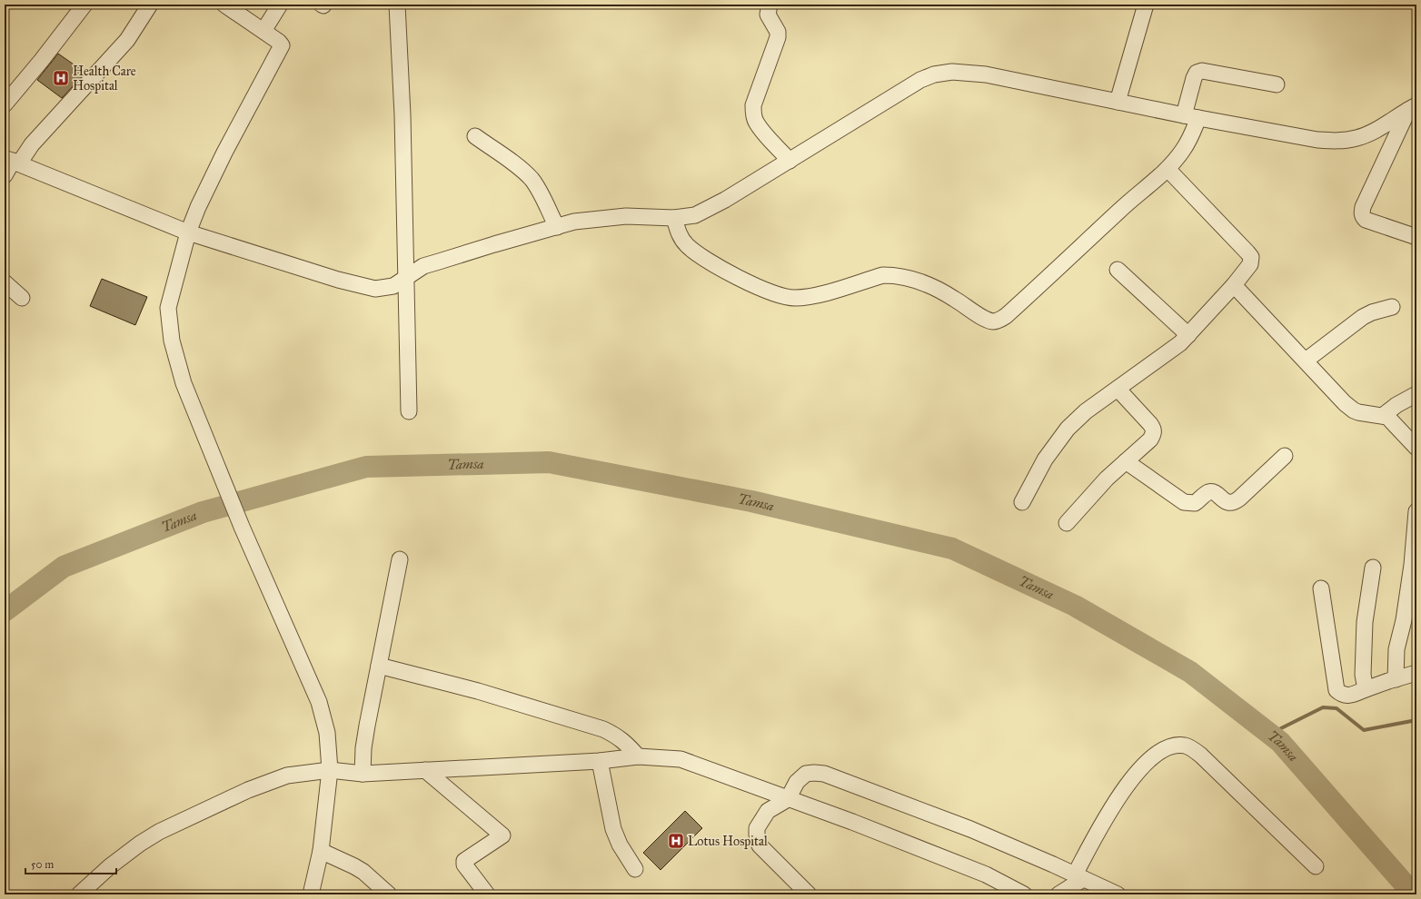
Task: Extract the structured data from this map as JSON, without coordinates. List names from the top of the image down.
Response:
{
  "water": ["Tamsa"],
  "places": {
    "hospital": ["Health Care Hospital", "Lotus Hospital"]
  },
  "scale_bar": "50 m"
}
